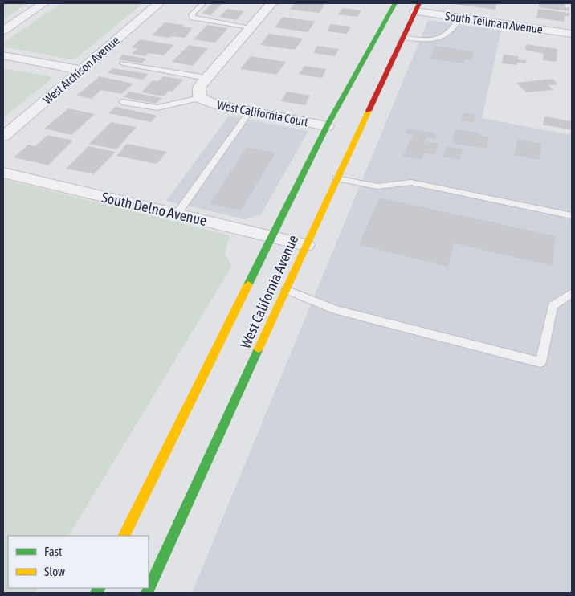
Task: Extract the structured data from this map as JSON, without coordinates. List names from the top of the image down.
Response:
{
  "streets": {
    "main road": ["West California Avenue"],
    "street": [
      "South Teilman Avenue",
      "West Atchison Avenue",
      "West California Court",
      "South Delno Avenue"
    ]
  },
  "crossings": [
    ["South Teilman Avenue", "West California Avenue"],
    ["West California Court", "West California Avenue"],
    ["South Delno Avenue", "West California Avenue"]
  ],
  "legend": ["Fast", "Slow"]
}
